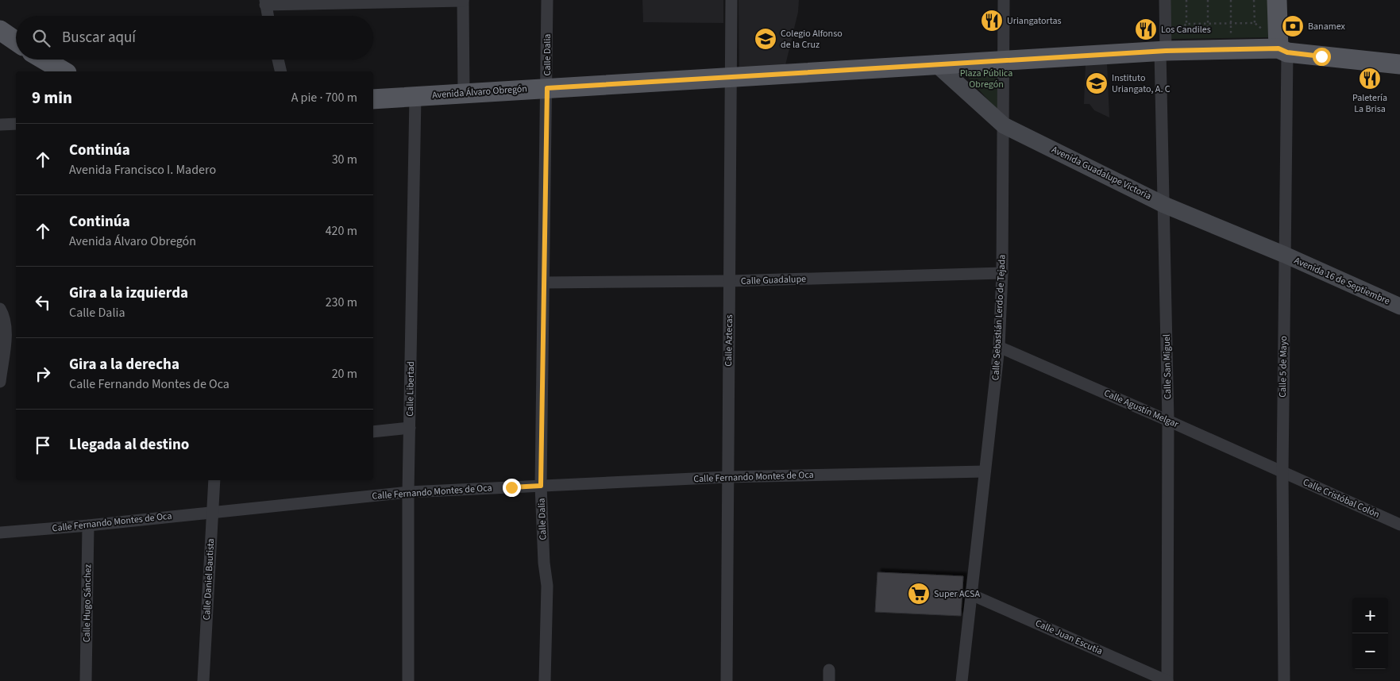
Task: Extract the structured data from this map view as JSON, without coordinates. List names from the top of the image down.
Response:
{
  "streets": {
    "main road": ["Avenida Álvaro Obregón"],
    "street": [
      "Calle Dalia",
      "Avenida Guadalupe Victoria",
      "Calle Guadalupe",
      "Avenida 16 de Septiembre",
      "Calle Sebastián Lerdo de Tejada",
      "Calle Aztecas",
      "Calle San Miguel",
      "Calle 5 de Mayo",
      "Calle Libertad",
      "Calle Agustín Melgar",
      "Calle Fernando Montes de Oca",
      "Calle Cristóbal Colón",
      "Calle Daniel Bautista",
      "Calle Hugo Sánchez",
      "Calle Juan Escutia"
    ]
  },
  "crossings": [
    ["Calle Dalia", "Avenida Álvaro Obregón"],
    ["Calle Dalia", "Calle Guadalupe"],
    ["Calle Dalia", "Calle Fernando Montes de Oca"],
    ["Avenida Álvaro Obregón", "Avenida Guadalupe Victoria"],
    ["Avenida Álvaro Obregón", "Calle Sebastián Lerdo de Tejada"],
    ["Avenida Álvaro Obregón", "Calle Aztecas"],
    ["Avenida Álvaro Obregón", "Calle San Miguel"],
    ["Avenida Álvaro Obregón", "Calle 5 de Mayo"],
    ["Avenida Álvaro Obregón", "Calle Libertad"],
    ["Avenida Guadalupe Victoria", "Avenida 16 de Septiembre"],
    ["Avenida Guadalupe Victoria", "Calle Sebastián Lerdo de Tejada"],
    ["Avenida Guadalupe Victoria", "Calle San Miguel"],
    ["Avenida Guadalupe Victoria", "Calle 5 de Mayo"],
    ["Calle Guadalupe", "Calle Sebastián Lerdo de Tejada"],
    ["Calle Guadalupe", "Calle Aztecas"],
    ["Avenida 16 de Septiembre", "Calle 5 de Mayo"],
    ["Calle Sebastián Lerdo de Tejada", "Calle Agustín Melgar"],
    ["Calle Sebastián Lerdo de Tejada", "Calle Fernando Montes de Oca"],
    ["Calle Sebastián Lerdo de Tejada", "Calle Juan Escutia"],
    ["Calle Aztecas", "Calle Fernando Montes de Oca"],
    ["Calle San Miguel", "Calle Agustín Melgar"],
    ["Calle San Miguel", "Calle Juan Escutia"],
    ["Calle 5 de Mayo", "Calle Agustín Melgar"],
    ["Calle 5 de Mayo", "Calle Cristóbal Colón"],
    ["Calle Libertad", "Calle Fernando Montes de Oca"],
    ["Calle Agustín Melgar", "Calle Cristóbal Colón"],
    ["Calle Fernando Montes de Oca", "Calle Daniel Bautista"],
    ["Calle Fernando Montes de Oca", "Calle Hugo Sánchez"]
  ],
  "parks": ["Plaza Pública Obregón"],
  "places": {
    "restaurant": ["Uriangatortas", "Los Candiles", "Paletería La Brisa"],
    "bank": ["Banamex"],
    "school or university": ["Colegio Alfonso de la Cruz", "Instituto Uriangato, A. C"],
    "supermarket": ["Super ACSA"]
  },
  "page": {
    "search": "Buscar aquí",
    "heading": ["9 min", "A pie · 700 m"],
    "list": [
      ["Continúa", "Avenida Francisco I. Madero", "30 m"],
      ["Continúa", "Avenida Álvaro Obregón", "420 m"],
      ["Gira a la izquierda", "Calle Dalia", "230 m"],
      ["Gira a la derecha", "Calle Fernando Montes de Oca", "20 m"],
      "Llegada al destino"
    ],
    "map_buttons": ["+", "−"]
  }
}
